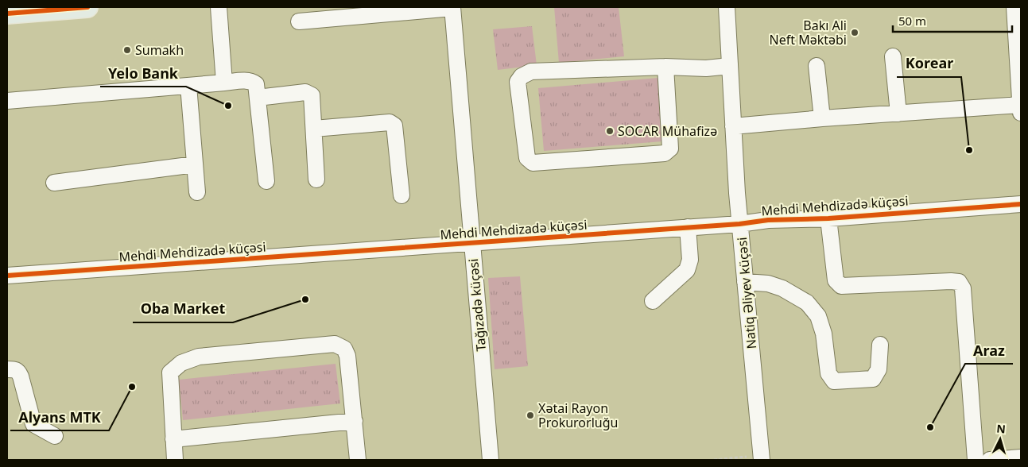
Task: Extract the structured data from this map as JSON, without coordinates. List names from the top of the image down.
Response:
{
  "streets": {
    "street": ["Mehdi Mehdizadə küçəsi", "Natiq Əliyev küçəsi", "Tağızadə küçəsi"]
  },
  "crossings": [
    ["Mehdi Mehdizadə küçəsi", "Natiq Əliyev küçəsi"],
    ["Mehdi Mehdizadə küçəsi", "Tağızadə küçəsi"]
  ],
  "places": [
    "Bakı Ali Neft Məktəbi",
    "Sumakh",
    "Yelo Bank",
    "SOCAR Mühafizə",
    "Korear",
    "Oba Market",
    "Alyans MTK",
    "Xətai Rayon Prokurorluğu",
    "Araz"
  ],
  "scale_bar": "50 m",
  "north": "top"
}
